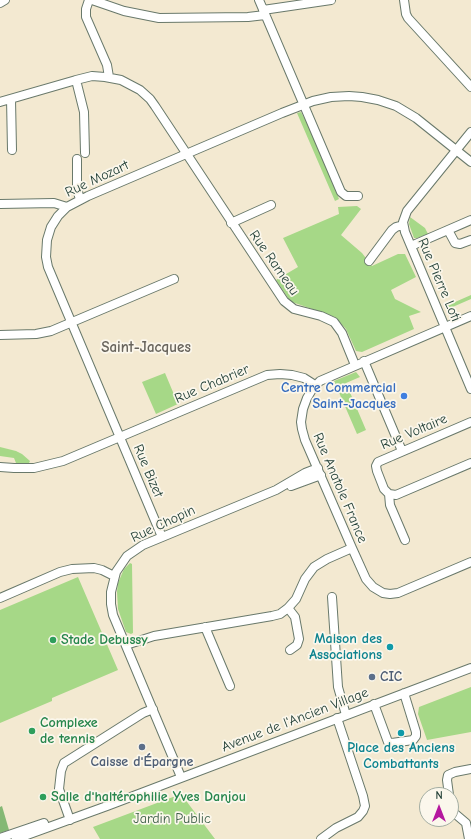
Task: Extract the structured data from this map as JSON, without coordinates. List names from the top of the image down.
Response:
{
  "streets": {
    "street": [
      "Rue Mozart",
      "Rue Rameau",
      "Rue Pierre Loti",
      "Rue Chabrier",
      "Rue Voltaire",
      "Rue Bizet",
      "Rue Anatole France",
      "Rue Chopin",
      "Avenue de l'Ancien Village"
    ]
  },
  "crossings": [
    ["Rue Mozart", "Rue Rameau"],
    ["Rue Mozart", "Rue Chabrier"],
    ["Rue Mozart", "Rue Bizet"],
    ["Rue Chabrier", "Rue Bizet"],
    ["Rue Chabrier", "Rue Anatole France"],
    ["Rue Bizet", "Rue Chopin"],
    ["Rue Anatole France", "Rue Chopin"],
    ["Rue Chopin", "Avenue de l'Ancien Village"]
  ],
  "districts": ["Saint-Jacques"],
  "parks": ["Jardin Public"],
  "places": [
    "Centre Commercial Saint-Jacques",
    "Stade Debussy",
    "Maison des Associations",
    "CIC",
    "Complexe de tennis",
    "Place des Anciens Combattants",
    "Caisse d'Épargne",
    "Salle d'haltérophilie Yves Danjou"
  ],
  "north": "top"
}
